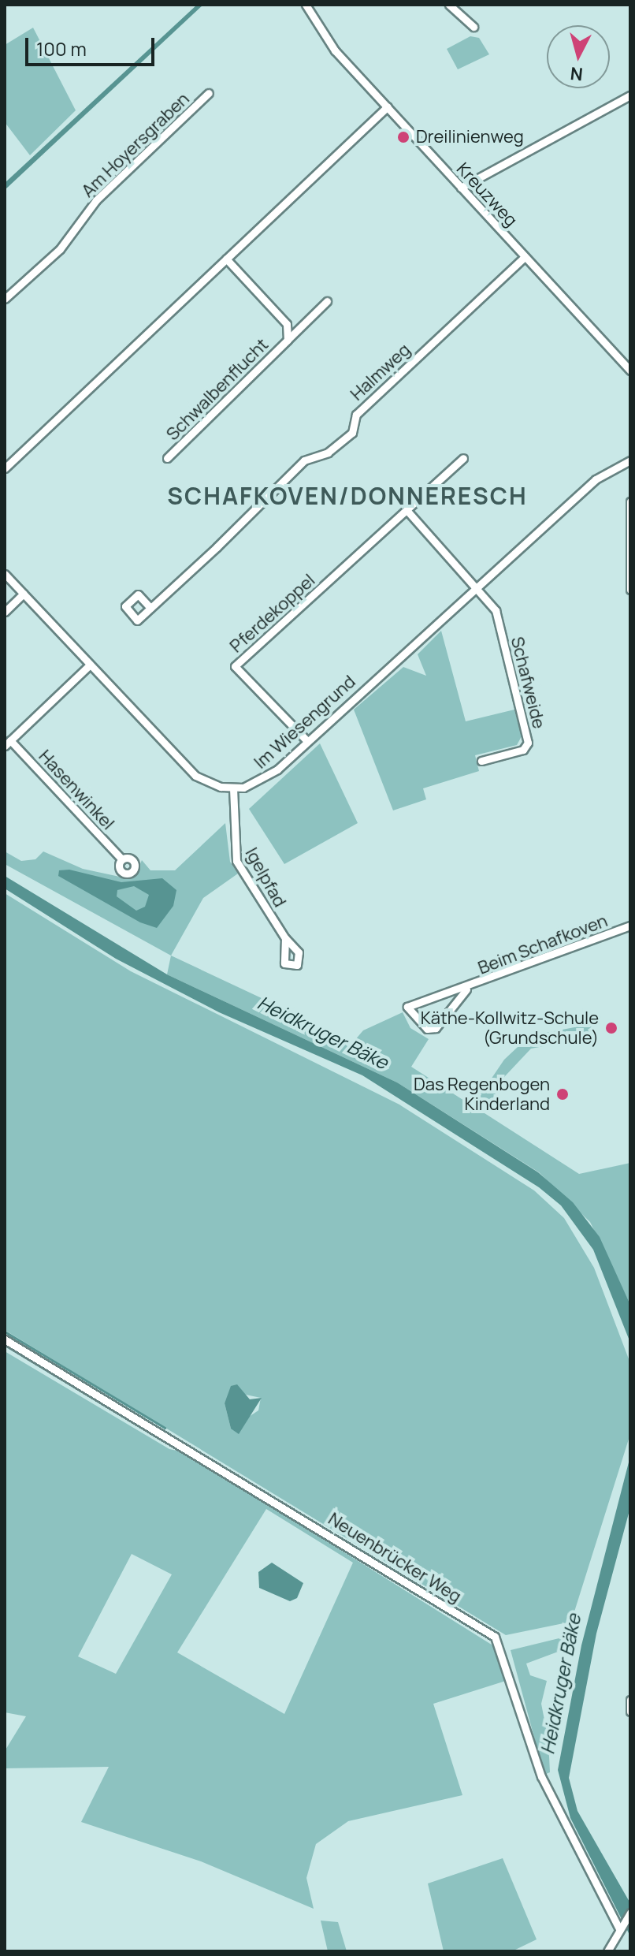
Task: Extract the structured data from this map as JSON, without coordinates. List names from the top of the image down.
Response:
{
  "streets": {
    "street": [
      "Am Hoyersgraben",
      "Kreuzweg",
      "Halmweg",
      "Schwalbenflucht",
      "Pferdekoppel",
      "Schafweide",
      "Im Wiesengrund",
      "Hasenwinkel",
      "Igelpfad",
      "Beim Schafkoven",
      "Neuenbrücker Weg"
    ]
  },
  "crossings": [
    ["Kreuzweg", "Halmweg"],
    ["Pferdekoppel", "Im Wiesengrund"],
    ["Schafweide", "Im Wiesengrund"],
    ["Im Wiesengrund", "Igelpfad"]
  ],
  "districts": ["SCHAFKOVEN/DONNERESCH"],
  "water": ["Heidkruger Bäke"],
  "places": ["Dreilinienweg", "Käthe-Kollwitz-Schule (Grundschule)", "Das Regenbogen Kinderland"],
  "scale_bar": "100 m",
  "north": "bottom"
}
